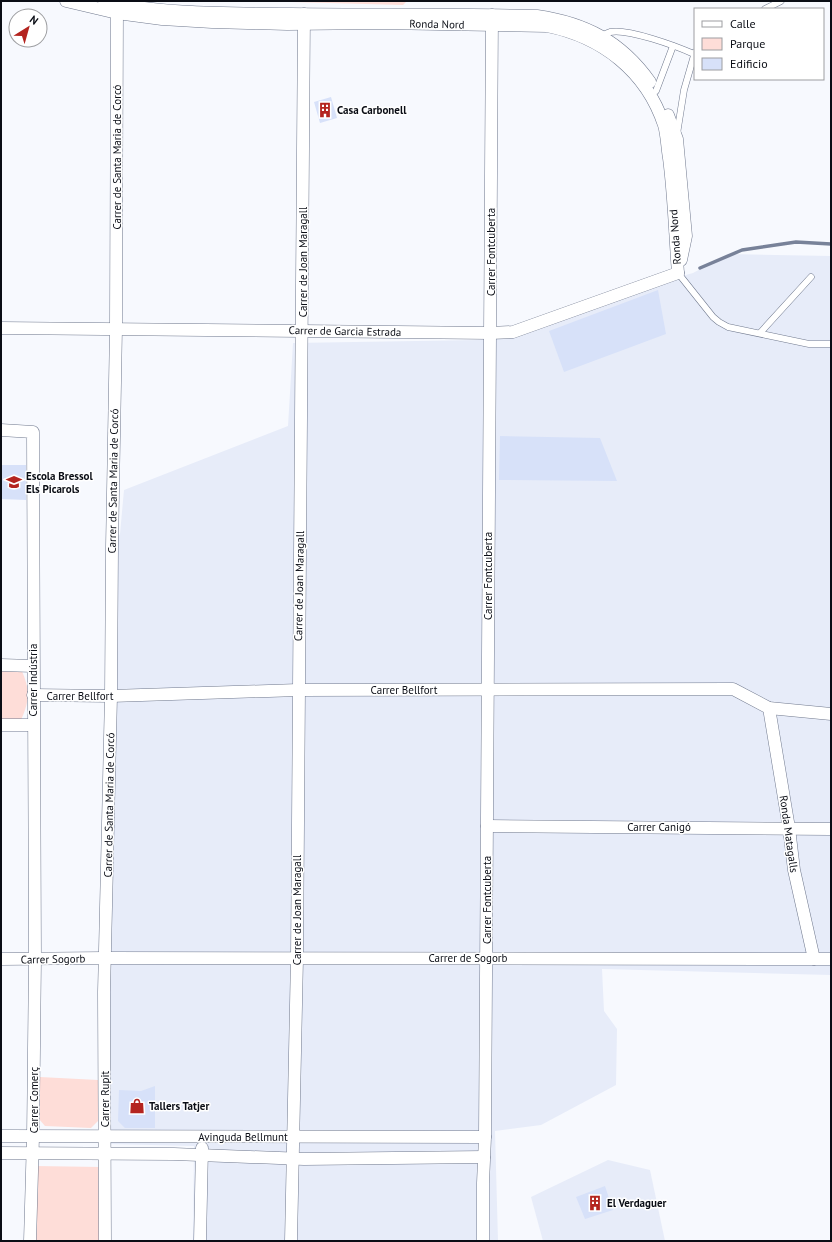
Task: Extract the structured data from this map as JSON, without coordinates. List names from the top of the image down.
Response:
{
  "streets": {
    "street": [
      "Ronda Nord",
      "Carrer de Santa Maria de Corcó",
      "Carrer Fontcuberta",
      "Carrer de Joan Maragall",
      "Carrer de Garcia Estrada",
      "Carrer Indústria",
      "Carrer Bellfort",
      "Carrer Canigó",
      "Ronda Matagalls",
      "Carrer de Sogorb",
      "Carrer Sogorb",
      "Carrer Rupit",
      "Carrer Comerç",
      "Avinguda Bellmunt"
    ]
  },
  "crossings": [
    ["Ronda Nord", "Carrer de Santa Maria de Corcó"],
    ["Ronda Nord", "Carrer Fontcuberta"],
    ["Ronda Nord", "Carrer de Joan Maragall"],
    ["Ronda Nord", "Carrer de Garcia Estrada"],
    ["Carrer de Santa Maria de Corcó", "Carrer de Garcia Estrada"],
    ["Carrer de Santa Maria de Corcó", "Carrer Bellfort"],
    ["Carrer de Santa Maria de Corcó", "Carrer de Sogorb"],
    ["Carrer de Santa Maria de Corcó", "Carrer Sogorb"],
    ["Carrer de Santa Maria de Corcó", "Carrer Rupit"],
    ["Carrer Fontcuberta", "Carrer de Garcia Estrada"],
    ["Carrer Fontcuberta", "Carrer Bellfort"],
    ["Carrer Fontcuberta", "Carrer Canigó"],
    ["Carrer Fontcuberta", "Carrer de Sogorb"],
    ["Carrer Fontcuberta", "Avinguda Bellmunt"],
    ["Carrer de Joan Maragall", "Carrer de Garcia Estrada"],
    ["Carrer de Joan Maragall", "Carrer Bellfort"],
    ["Carrer de Joan Maragall", "Carrer de Sogorb"],
    ["Carrer de Joan Maragall", "Avinguda Bellmunt"],
    ["Carrer Indústria", "Carrer Bellfort"],
    ["Carrer Indústria", "Carrer Sogorb"],
    ["Carrer Indústria", "Carrer Comerç"],
    ["Carrer Bellfort", "Ronda Matagalls"],
    ["Carrer Canigó", "Ronda Matagalls"],
    ["Ronda Matagalls", "Carrer de Sogorb"],
    ["Carrer de Sogorb", "Carrer Sogorb"],
    ["Carrer de Sogorb", "Carrer Rupit"],
    ["Carrer Sogorb", "Carrer Rupit"],
    ["Carrer Sogorb", "Carrer Comerç"],
    ["Carrer Rupit", "Avinguda Bellmunt"],
    ["Carrer Comerç", "Avinguda Bellmunt"]
  ],
  "places": {
    "building": ["Casa Carbonell", "El Verdaguer"],
    "school or university": ["Escola Bressol Els Picarols"],
    "shop": ["Tallers Tatjer"]
  },
  "legend": ["Calle", "Parque", "Edificio"],
  "north": "top right"
}
